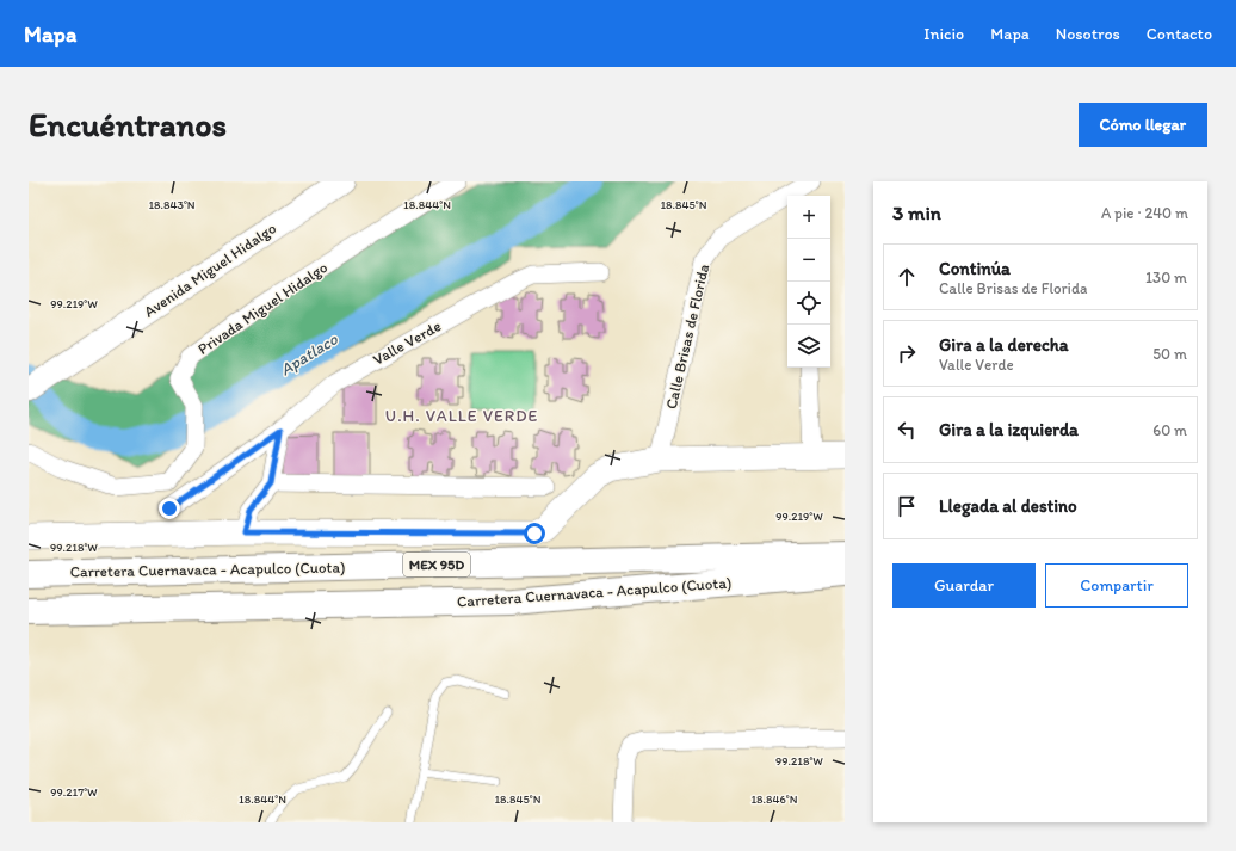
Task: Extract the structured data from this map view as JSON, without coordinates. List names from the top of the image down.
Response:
{
  "streets": {
    "highway": ["MEX 95D", "Carretera Cuernavaca - Acapulco (Cuota)"],
    "street": [
      "Avenida Miguel Hidalgo",
      "Privada Miguel Hidalgo",
      "Calle Brisas de Florida",
      "Valle Verde"
    ]
  },
  "districts": ["U.H. VALLE VERDE"],
  "water": ["Apatlaco"],
  "page": {
    "header": "Mapa",
    "nav": [
      "Inicio",
      "Mapa",
      "Nosotros",
      "Contacto"
    ],
    "buttons": [
      "Cómo llegar",
      ["Guardar", "Compartir"]
    ],
    "title": "Encuéntranos",
    "heading": ["3 min", "A pie · 240 m"],
    "map_buttons": ["+", "−"],
    "list": [
      ["Continúa", "Calle Brisas de Florida", "130 m"],
      ["Gira a la derecha", "Valle Verde", "50 m"],
      ["Gira a la izquierda", "60 m"],
      "Llegada al destino"
    ]
  },
  "coordinates": [
    "18.843°N",
    "18.844°N",
    "18.845°N",
    "99.219°W",
    "99.218°W",
    "99.217°W",
    "18.846°N"
  ]
}
